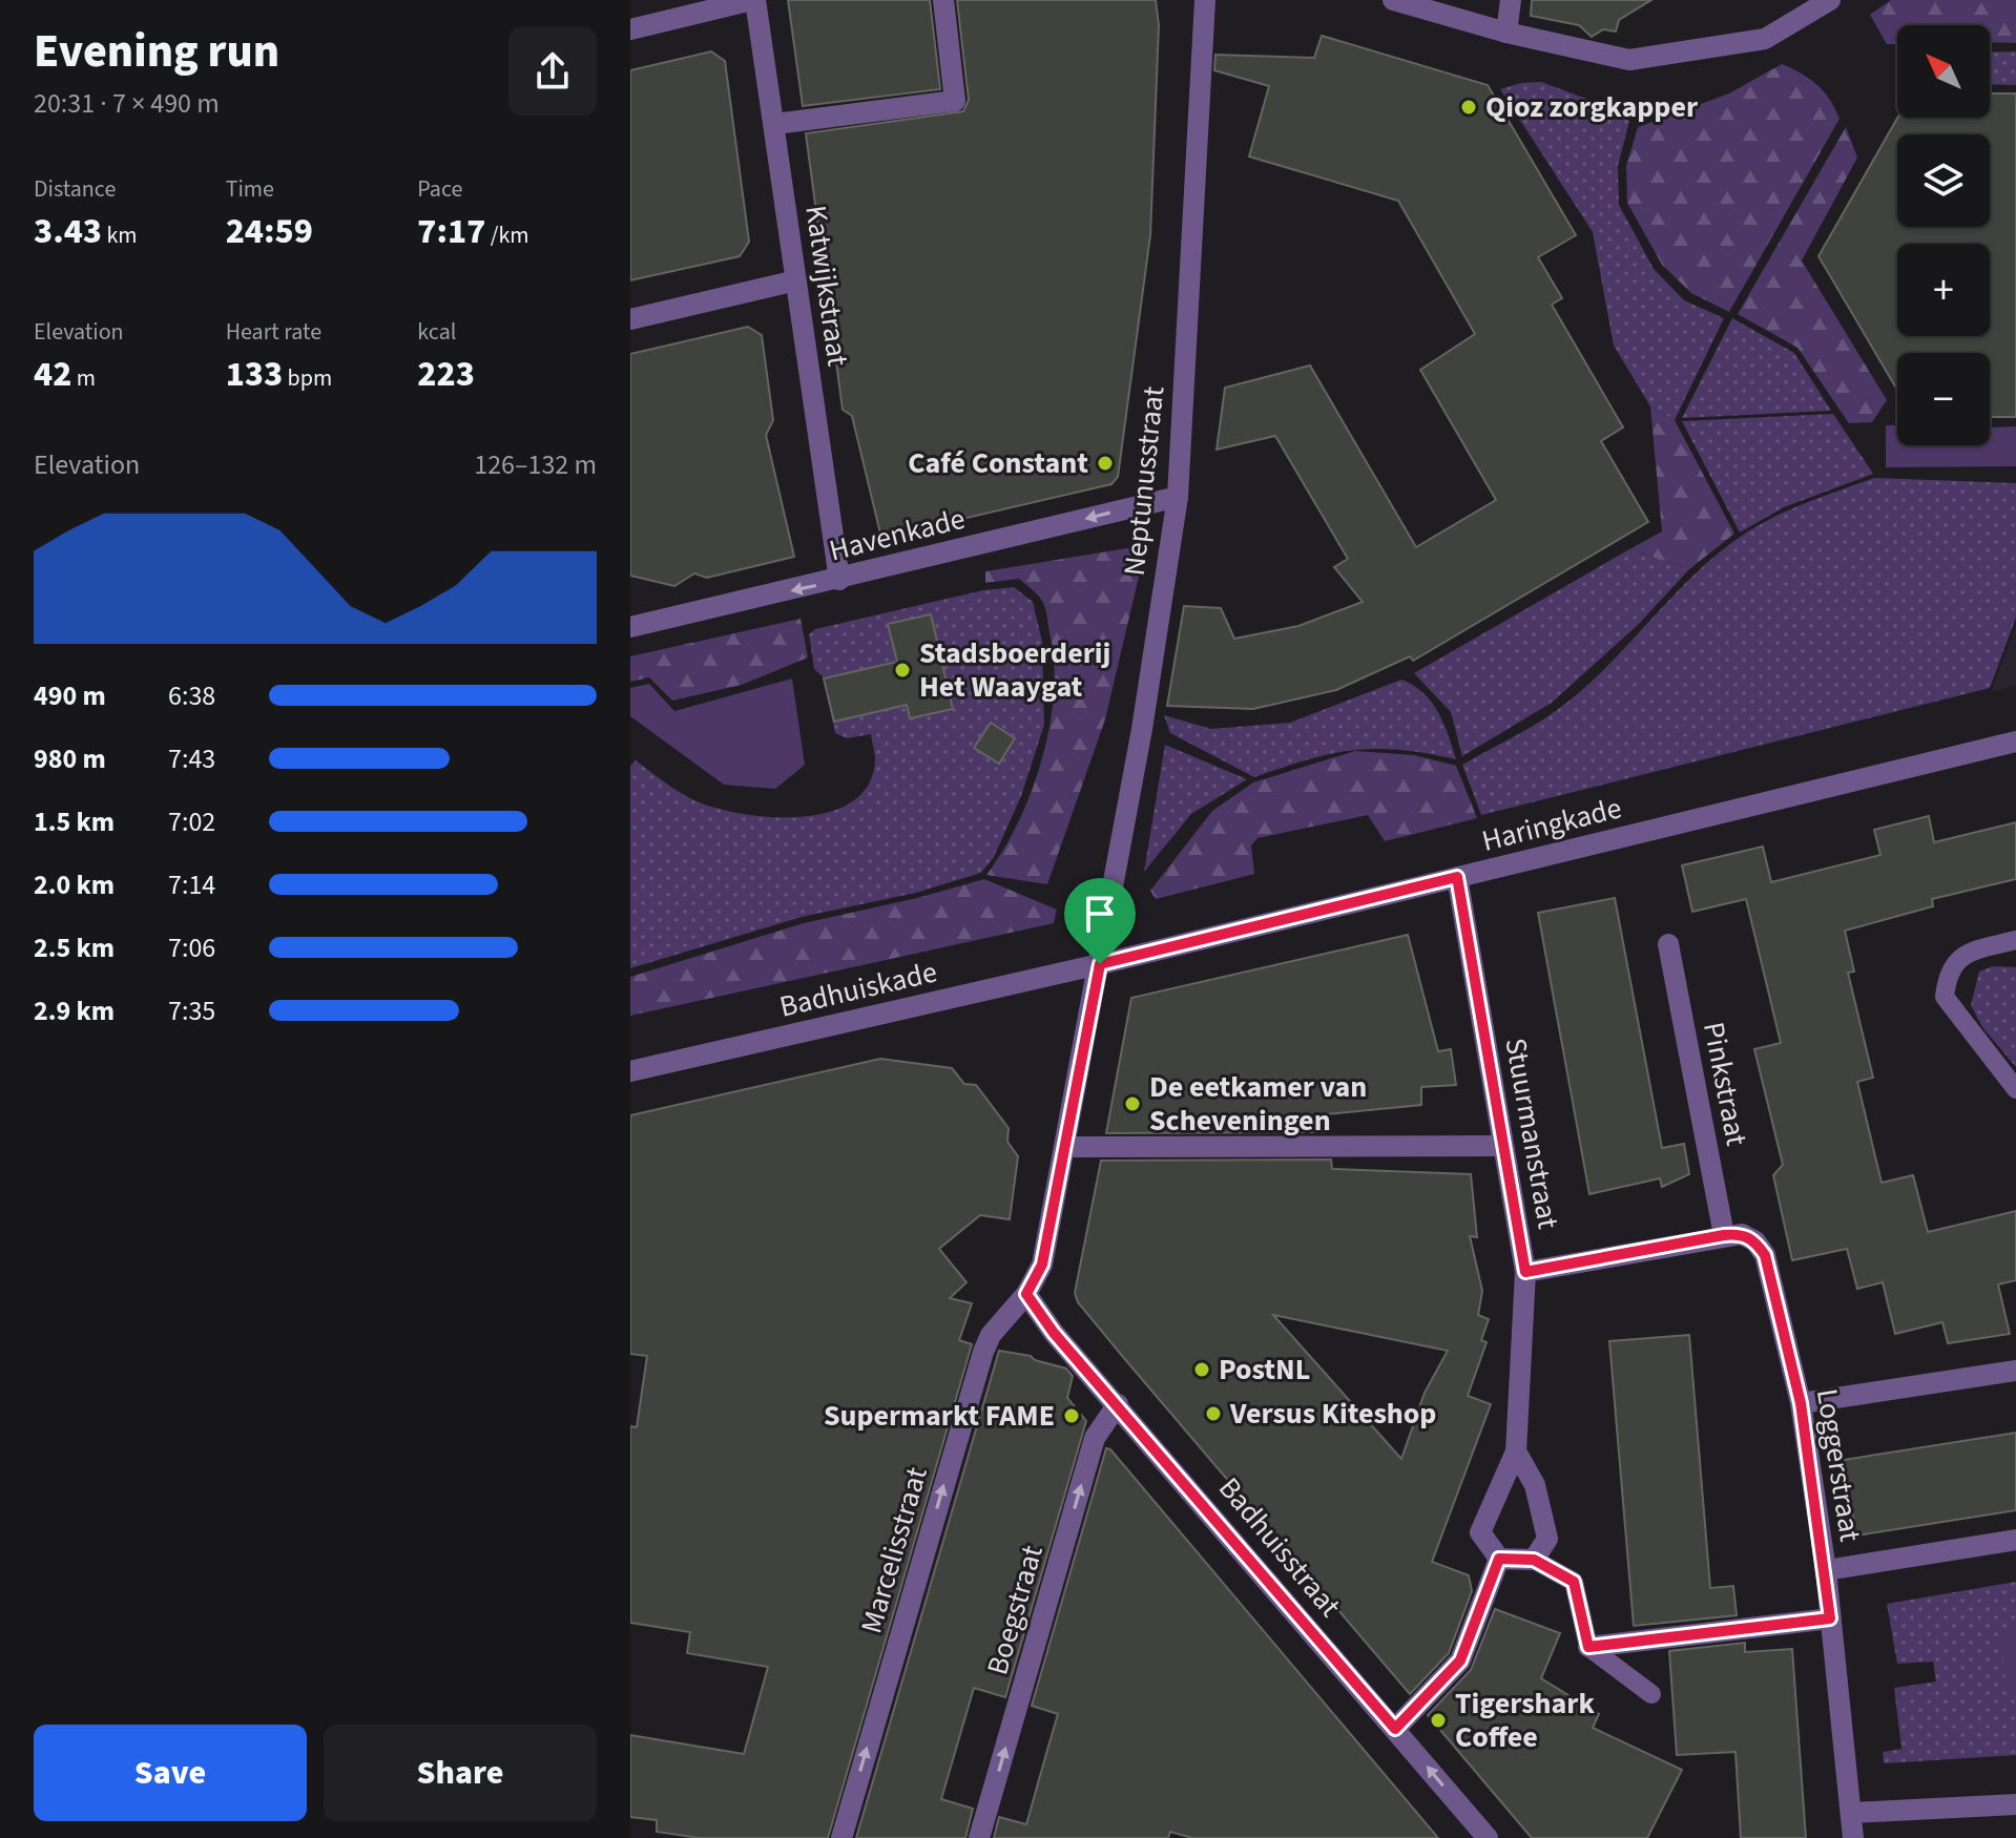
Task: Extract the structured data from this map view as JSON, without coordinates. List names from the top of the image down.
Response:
{
  "streets": {
    "street": [
      "Katwijkstraat",
      "Neptunusstraat",
      "Havenkade",
      "Haringkade",
      "Badhuiskade",
      "Pinkstraat",
      "Stuurmanstraat",
      "Loggerstraat",
      "Badhuisstraat",
      "Marcelisstraat",
      "Boegstraat"
    ]
  },
  "crossings": [
    ["Katwijkstraat", "Havenkade"],
    ["Neptunusstraat", "Havenkade"],
    ["Neptunusstraat", "Haringkade"],
    ["Neptunusstraat", "Badhuiskade"],
    ["Neptunusstraat", "Marcelisstraat"],
    ["Haringkade", "Badhuiskade"],
    ["Haringkade", "Stuurmanstraat"],
    ["Haringkade", "Marcelisstraat"],
    ["Badhuiskade", "Marcelisstraat"],
    ["Pinkstraat", "Loggerstraat"],
    ["Badhuisstraat", "Marcelisstraat"],
    ["Badhuisstraat", "Boegstraat"]
  ],
  "one_way": ["Havenkade", "Marcelisstraat", "Boegstraat"],
  "places": [
    "Qioz zorgkapper",
    "Café Constant",
    "Stadsboerderij Het Waaygat",
    "De eetkamer van Scheveningen",
    "PostNL",
    "Versus Kiteshop",
    "Supermarkt FAME",
    "Tigershark Coffee"
  ],
  "north": "top left",
  "page": {
    "heading": ["Evening run", "20:31 · 7 × 490 m"],
    "map_buttons": ["+", "−"],
    "stats": [
      ["Distance", "3.43 km"],
      ["Time", "24:59"],
      ["Pace", "7:17 /km"],
      ["Elevation", "42 m"],
      ["Heart rate", "133 bpm"],
      ["kcal", "223"]
    ],
    "chart": ["Elevation", "126–132 m"],
    "list": [
      {
        "name": "490 m",
        "note": "6:38"
      },
      {
        "name": "980 m",
        "note": "7:43"
      },
      {
        "name": "1.5 km",
        "note": "7:02"
      },
      {
        "name": "2.0 km",
        "note": "7:14"
      },
      {
        "name": "2.5 km",
        "note": "7:06"
      },
      {
        "name": "2.9 km",
        "note": "7:35"
      }
    ],
    "buttons": ["Save", "Share"]
  }
}
